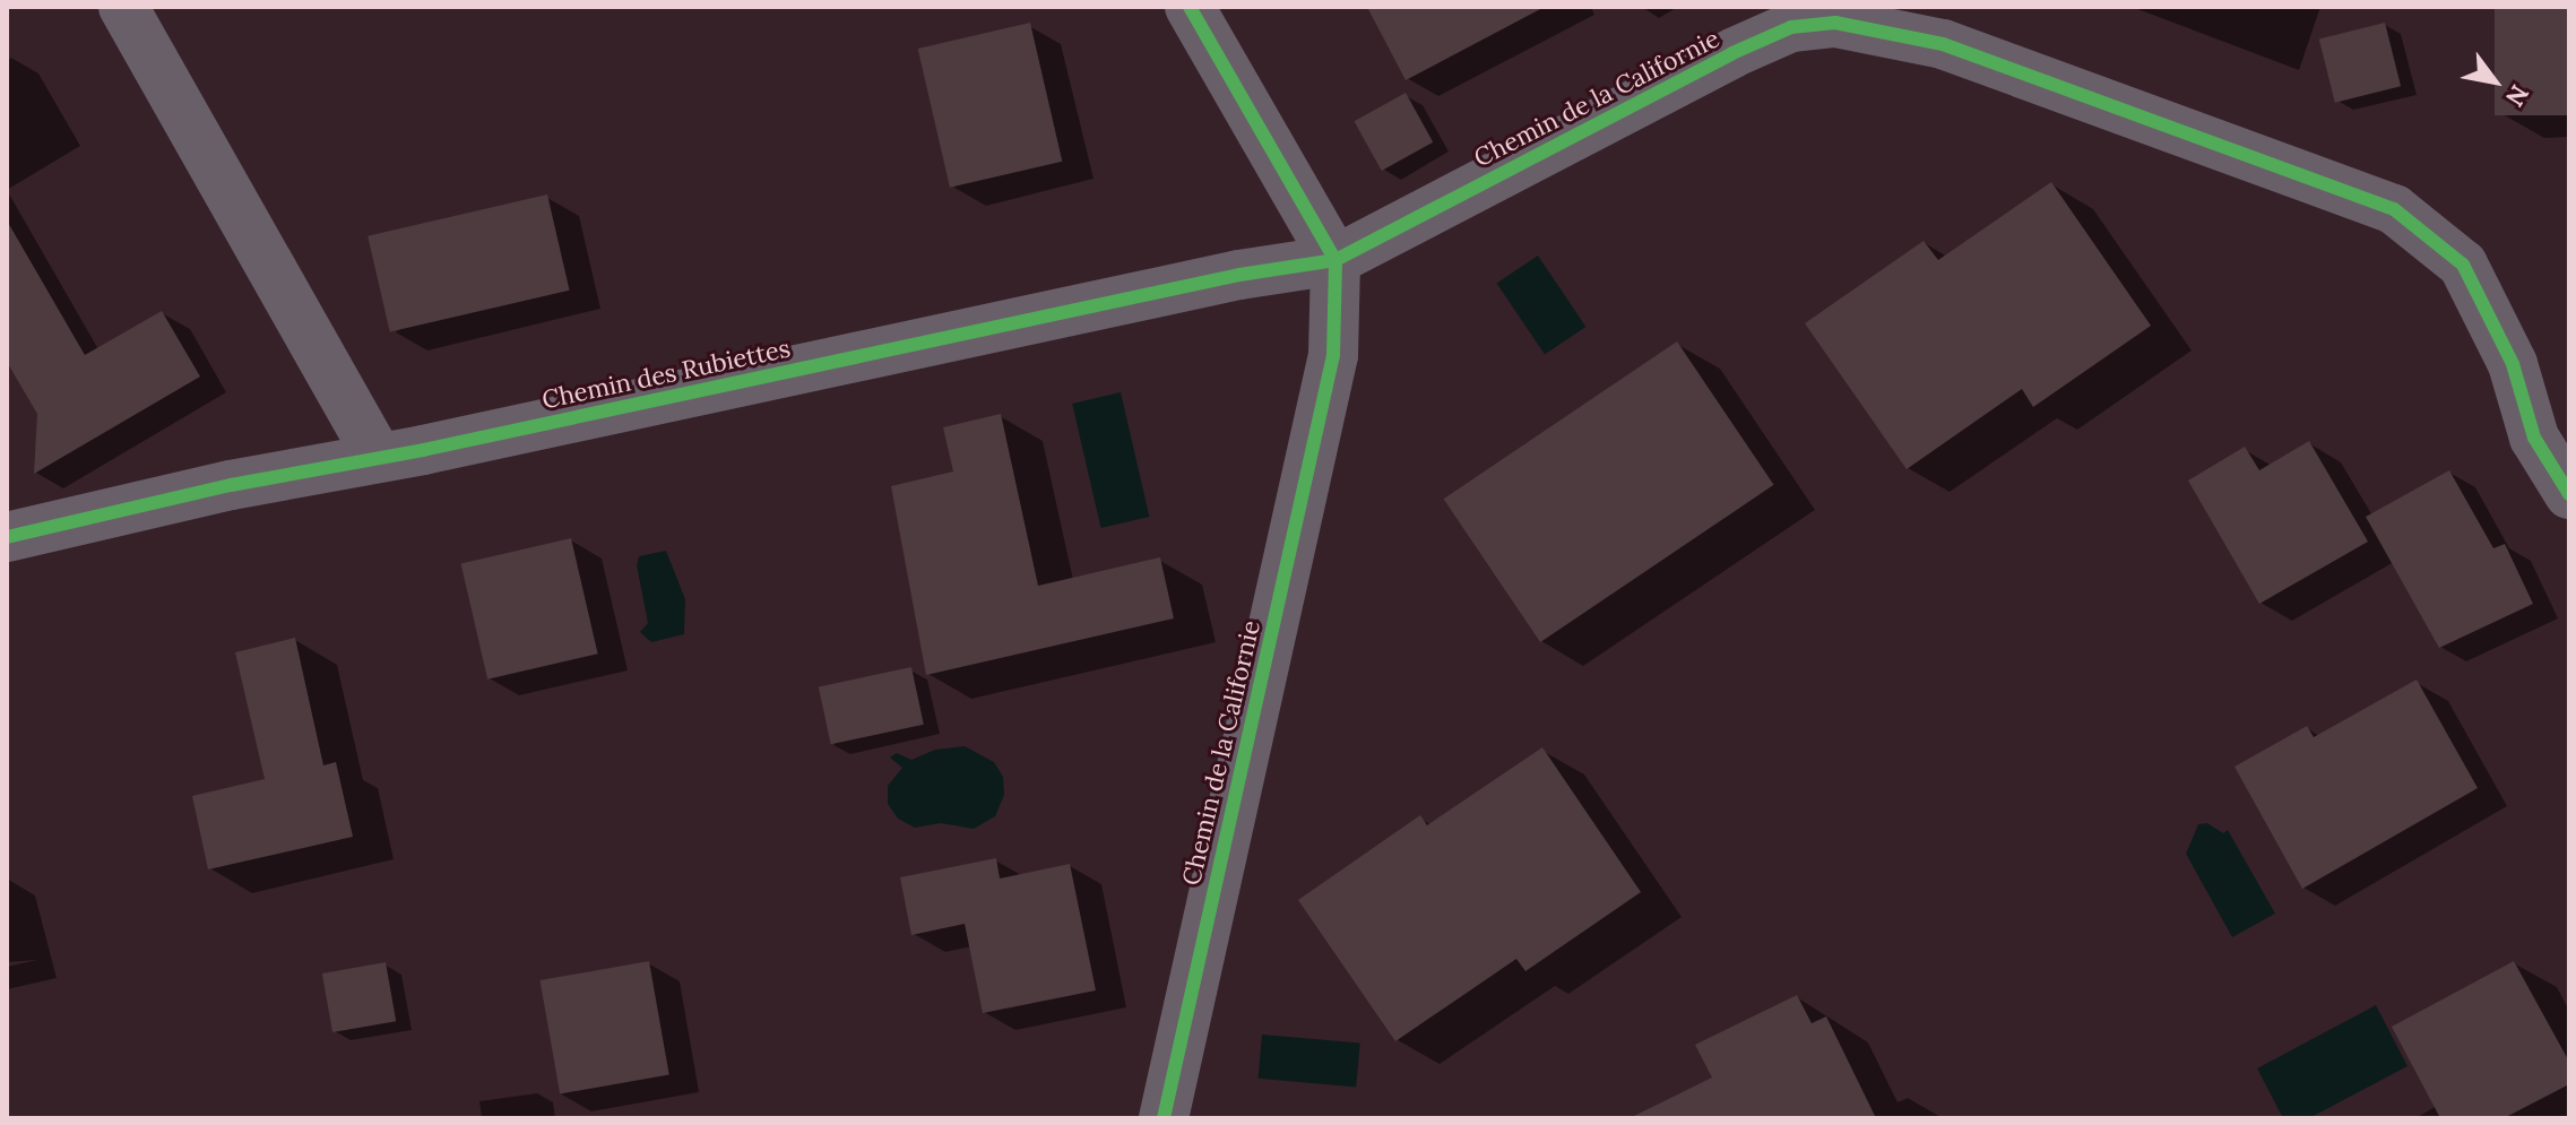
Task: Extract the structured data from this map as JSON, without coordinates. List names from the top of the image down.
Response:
{
  "streets": {
    "street": ["Chemin de la Californie", "Chemin des Rubiettes"]
  },
  "crossings": [
    ["Chemin de la Californie", "Chemin des Rubiettes"]
  ],
  "north": "bottom right"
}
